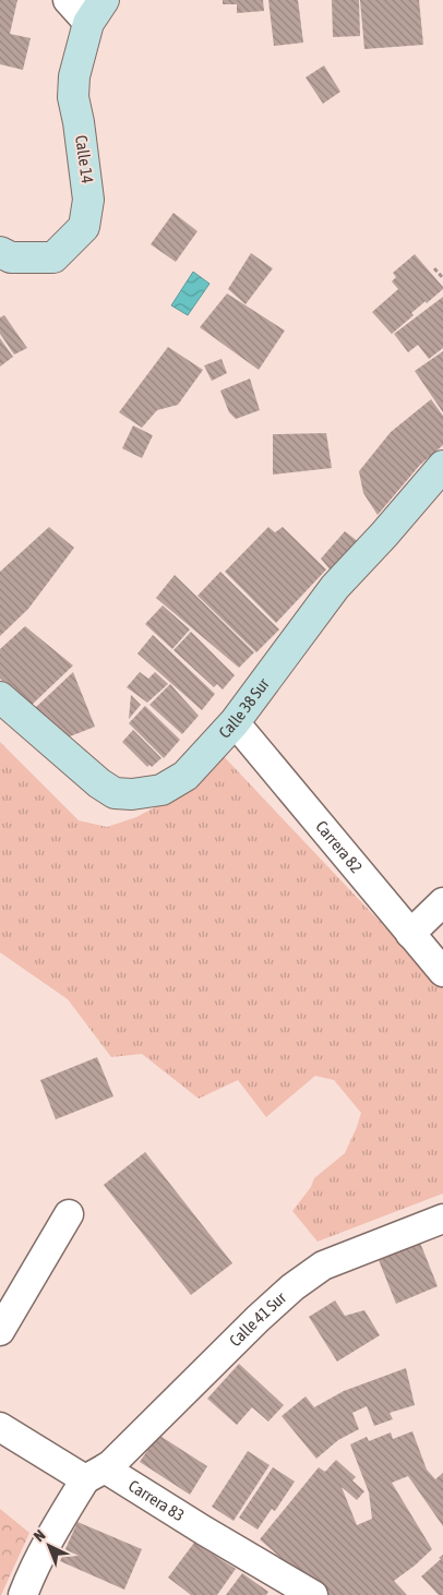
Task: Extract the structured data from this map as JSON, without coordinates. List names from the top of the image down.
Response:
{
  "streets": {
    "street": [
      "Calle 14",
      "Calle 38 Sur",
      "Carrera 82",
      "Calle 41 Sur",
      "Carrera 83"
    ]
  },
  "crossings": [
    ["Calle 38 Sur", "Carrera 82"],
    ["Calle 41 Sur", "Carrera 83"]
  ],
  "north": "top left"
}
